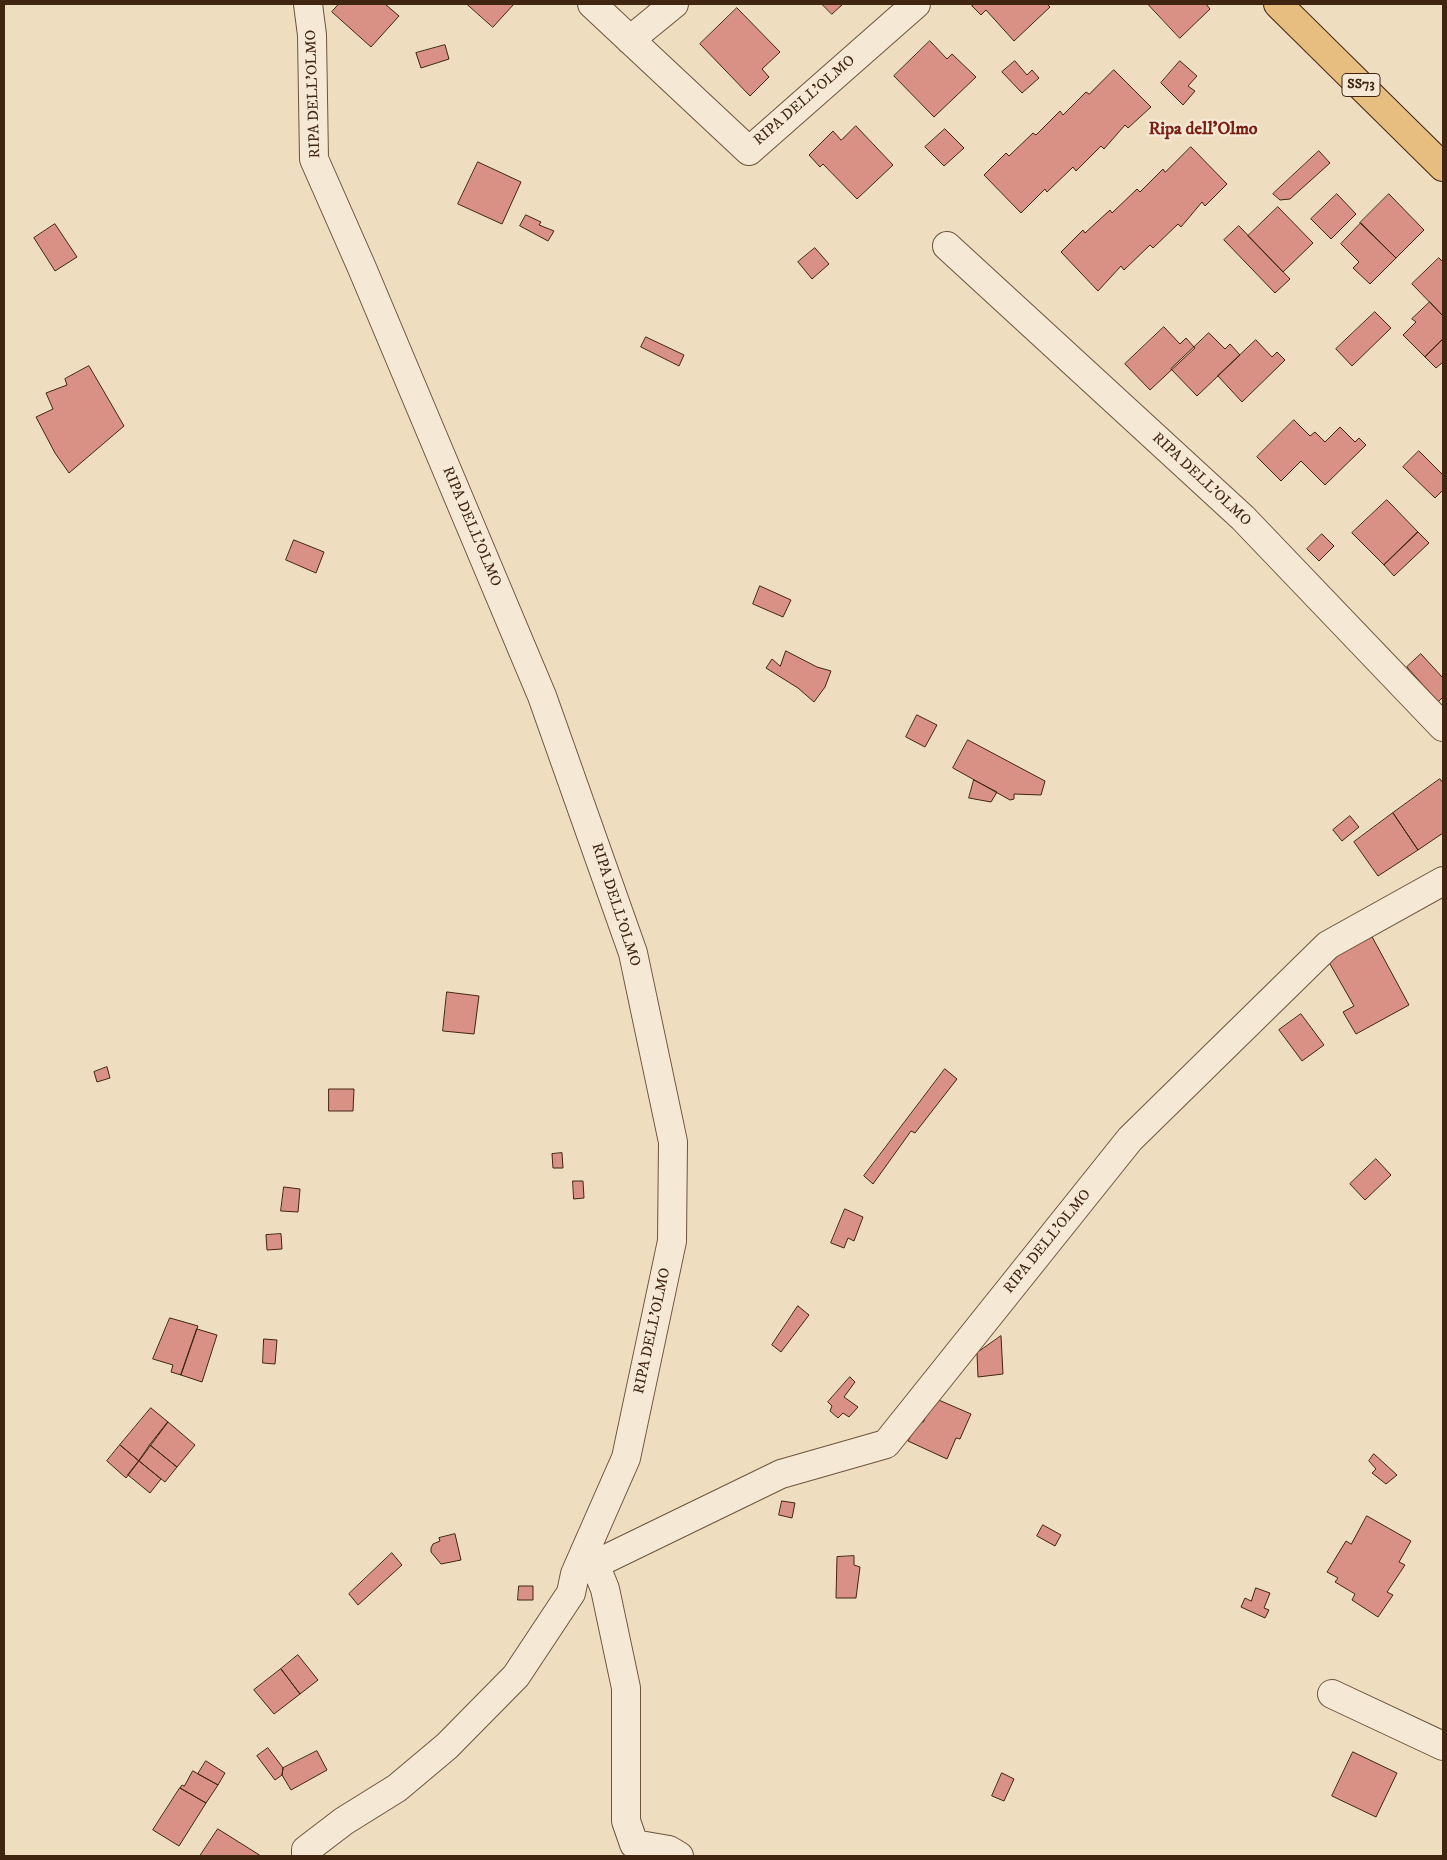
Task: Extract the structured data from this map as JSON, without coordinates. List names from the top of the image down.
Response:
{
  "streets": {
    "main road": ["SS73"],
    "street": ["RIPA DELL'OLMO"]
  },
  "districts": ["Ripa dell'Olmo"]
}
